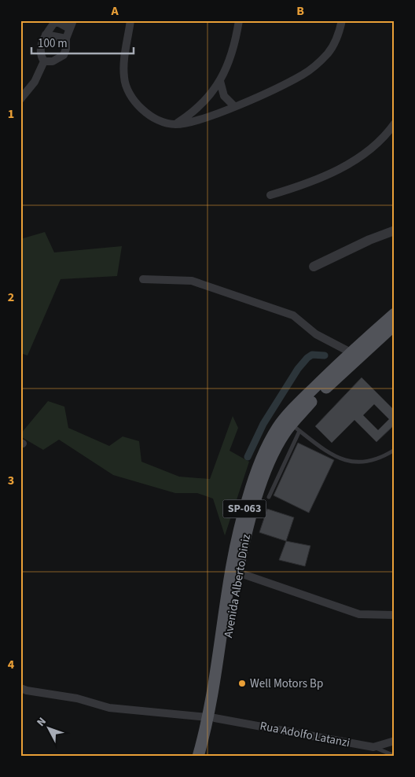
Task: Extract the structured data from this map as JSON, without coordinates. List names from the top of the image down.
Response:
{
  "streets": {
    "main road": ["SP-063", "Avenida Alberto Diniz"],
    "street": ["Rua Adolfo Latanzi"]
  },
  "crossings": [
    ["Avenida Alberto Diniz", "Rua Adolfo Latanzi"]
  ],
  "places": ["Well Motors Bp"],
  "scale_bar": "100 m",
  "north": "top left",
  "grid": {
    "columns": ["A", "B"],
    "rows": [
      "1",
      "2",
      "3",
      "4"
    ]
  }
}
